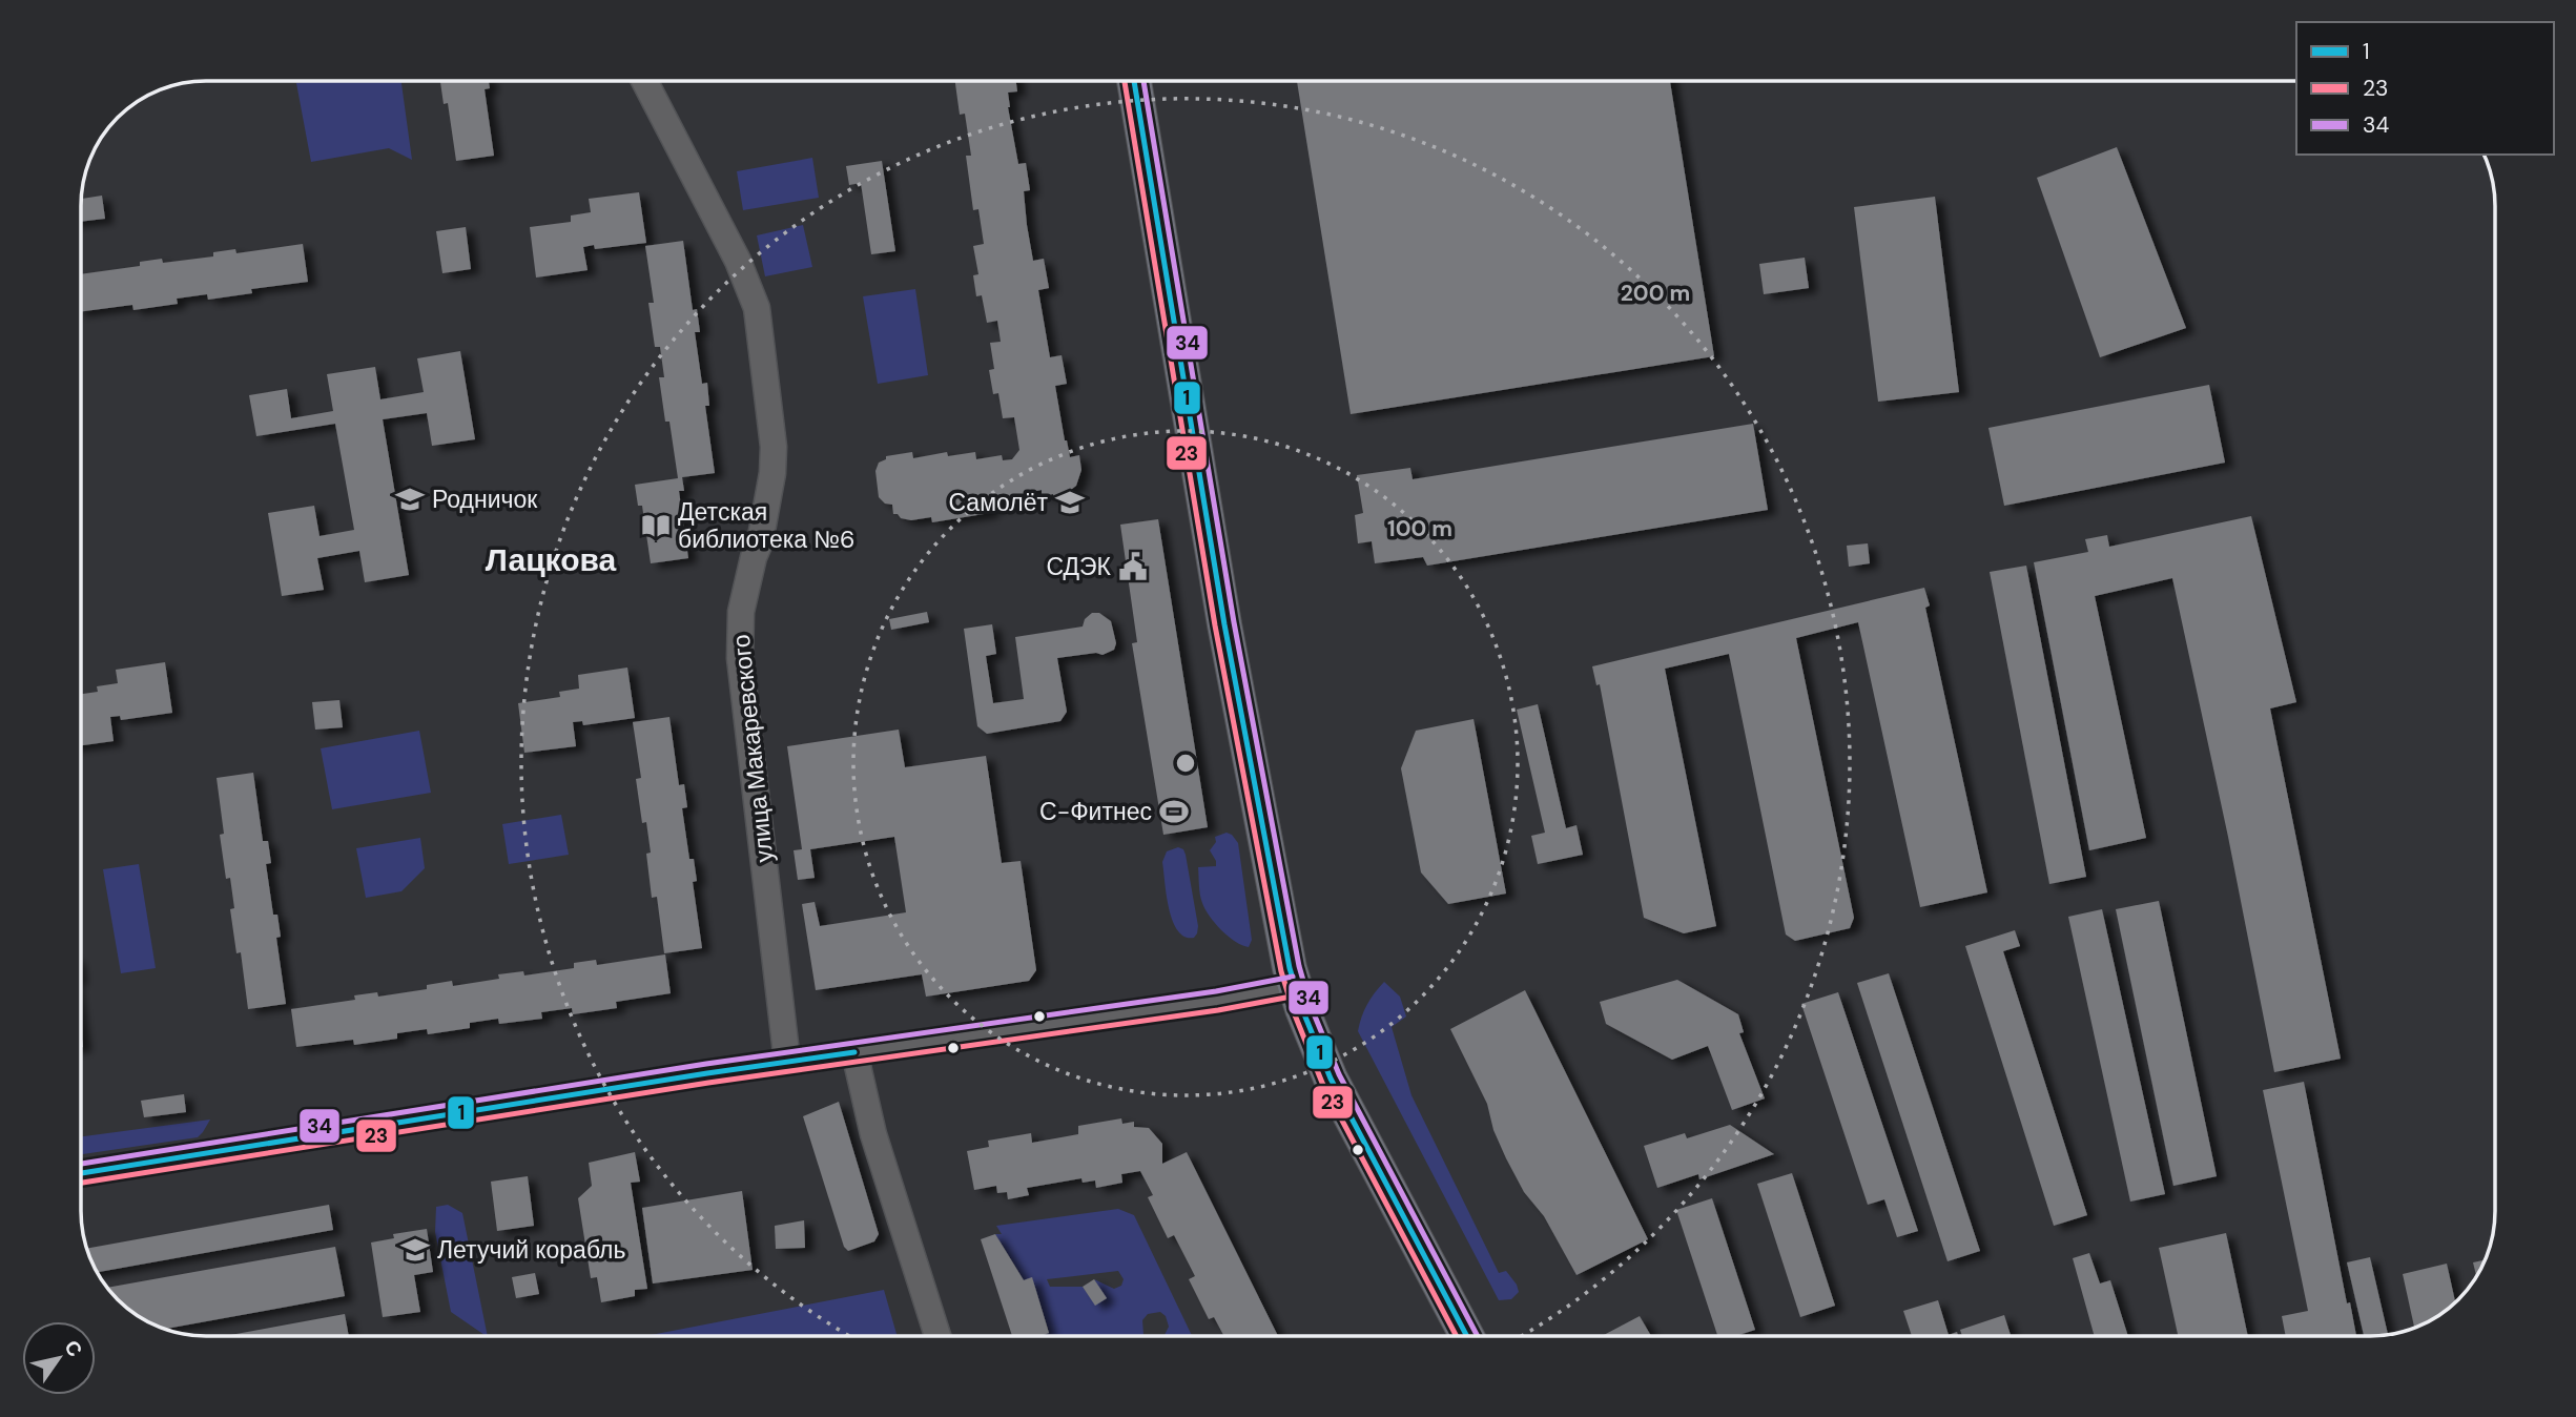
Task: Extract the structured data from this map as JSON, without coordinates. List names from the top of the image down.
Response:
{
  "streets": {
    "street": ["улица Макаревского"]
  },
  "districts": ["Лацкова"],
  "places": {
    "school or university": ["Родничок", "Самолёт", "Летучий корабль"],
    "library": ["Детская библиотека №6"],
    "public building": ["СДЭК"],
    "sports": ["С-Фитнес"]
  },
  "lines": ["transit line 1", "transit line 23", "transit line 34"],
  "legend": ["1", "23", "34"],
  "north": "top right",
  "rings": ["200 m", "100 m"]
}
